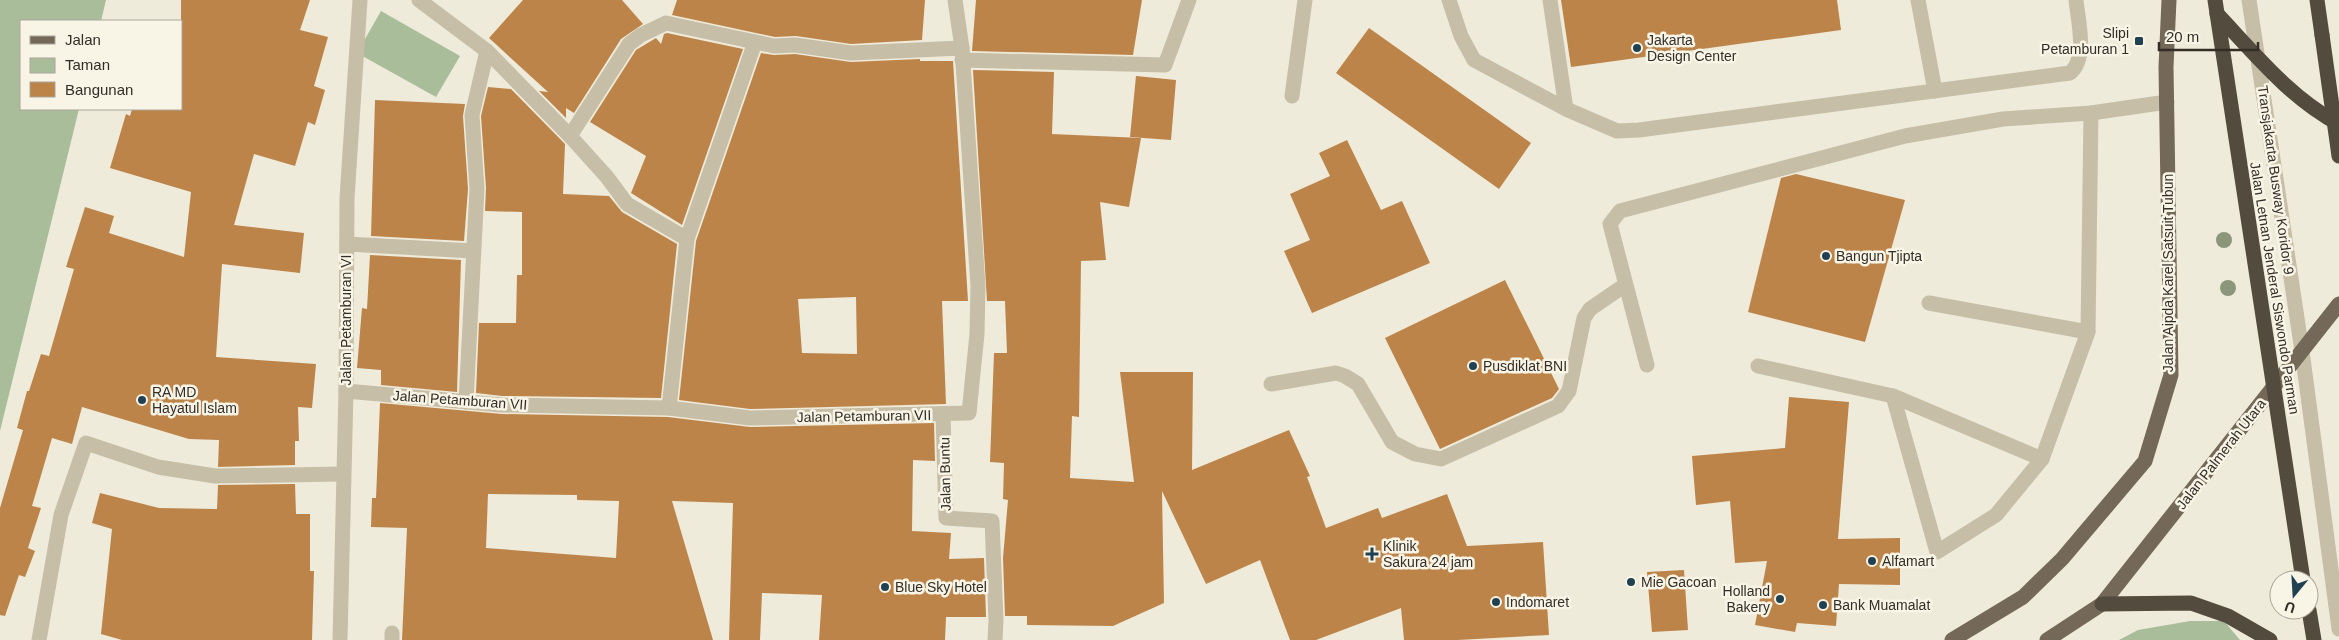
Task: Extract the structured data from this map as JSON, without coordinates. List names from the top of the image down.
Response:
{
  "streets": {
    "highway": ["Jalan Letnan Jenderal Siswondo Parman"],
    "main road": ["Jalan Aipda Karel Satsuit Tubun", "Jalan Palmerah Utara"],
    "street": [
      "Transjakarta Busway Koridor 9",
      "Jalan Petamburan VI",
      "Jalan Petamburan VII",
      "Jalan Buntu"
    ]
  },
  "crossings": [
    ["Transjakarta Busway Koridor 9", "Jalan Palmerah Utara"],
    ["Jalan Letnan Jenderal Siswondo Parman", "Jalan Palmerah Utara"],
    ["Jalan Petamburan VI", "Jalan Petamburan VII"],
    ["Jalan Petamburan VII", "Jalan Buntu"]
  ],
  "places": {
    "transit": ["Slipi Petamburan 1"],
    "other": [
      "Jakarta Design Center",
      "Bangun Tjipta",
      "Pusdiklat BNI",
      "RA MD Hayatul Islam",
      "Alfamart",
      "Mie Gacoan",
      "Blue Sky Hotel",
      "Holland Bakery",
      "Indomaret",
      "Bank Muamalat"
    ],
    "health": ["Klinik Sakura 24 jam"]
  },
  "legend": ["Jalan", "Taman", "Bangunan"],
  "scale_bar": "20 m",
  "north": "bottom"
}
